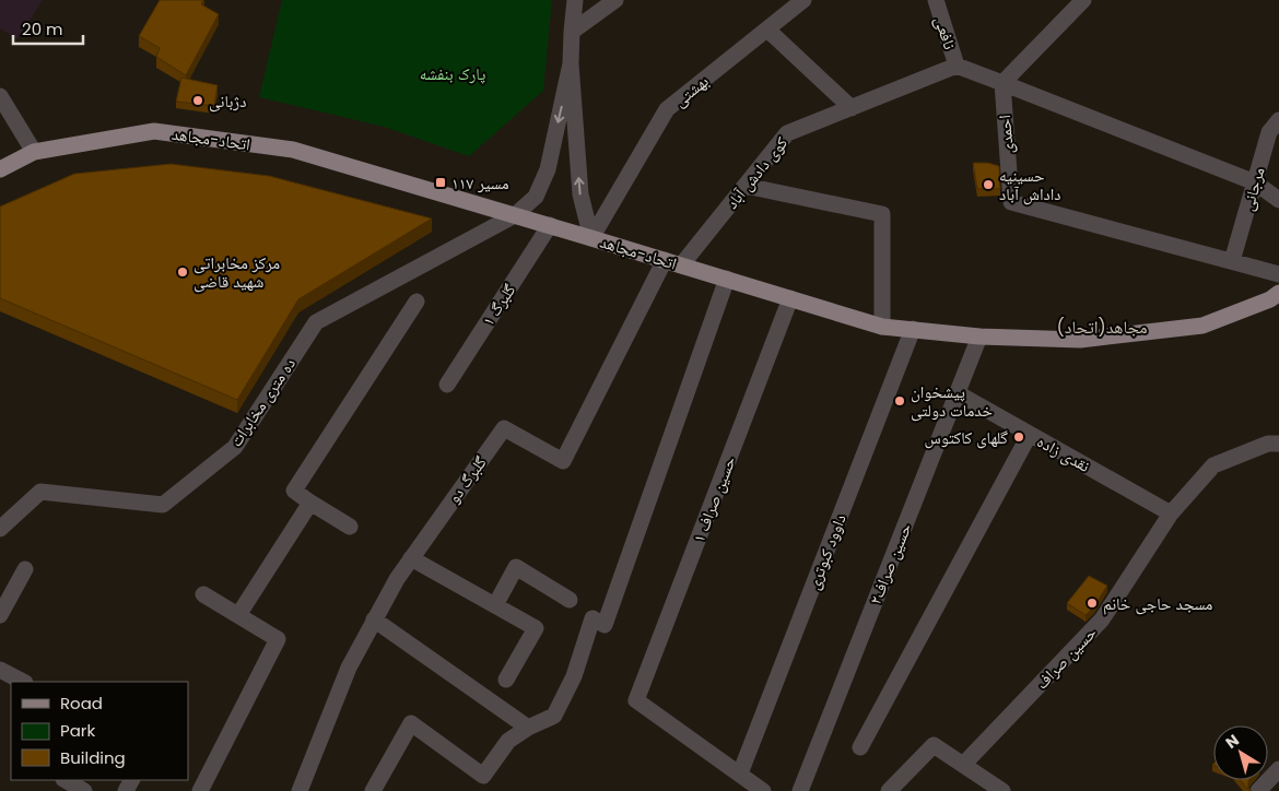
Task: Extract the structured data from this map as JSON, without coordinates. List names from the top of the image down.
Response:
{
  "streets": {
    "main road": ["اتحاد-مجاهد"],
    "street": [
      "نافعی",
      "بهشتی",
      "احمدی",
      "کوی دادش آباد",
      "مرجانی",
      "گلبرگ ۱",
      "ده متری مخابرات",
      "نقدی زاده",
      "گلبرگ دو",
      "حسین صراف ۱",
      "داوود کبوتری",
      "حسین صراف۲",
      "حسین صراف"
    ]
  },
  "crossings": [
    ["بهشتی", "اتحاد-مجاهد"],
    ["احمدی", "مرجانی"],
    ["اتحاد-مجاهد", "کوی دادش آباد"],
    ["اتحاد-مجاهد", "گلبرگ ۱"],
    ["اتحاد-مجاهد", "ده متری مخابرات"],
    ["اتحاد-مجاهد", "گلبرگ دو"],
    ["اتحاد-مجاهد", "حسین صراف ۱"],
    ["اتحاد-مجاهد", "داوود کبوتری"],
    ["اتحاد-مجاهد", "حسین صراف۲"],
    ["نقدی زاده", "حسین صراف۲"],
    ["نقدی زاده", "حسین صراف"],
    ["حسین صراف ۱", "داوود کبوتری"]
  ],
  "districts": ["مجاهد(اتحاد)"],
  "parks": ["پارک بنفشه"],
  "places": {
    "other": [
      "دژبانی",
      "حسینیه داداش آباد",
      "مرکز مخابراتی شهید قاضی",
      "پیشخوان خدمات دولتی",
      "گلهای کاکتوس",
      "مسجد حاجی خانم"
    ],
    "transit": ["مسیر ۱۱۷"]
  },
  "legend": ["Road", "Park", "Building"],
  "scale_bar": "20 m",
  "north": "top left"
}
